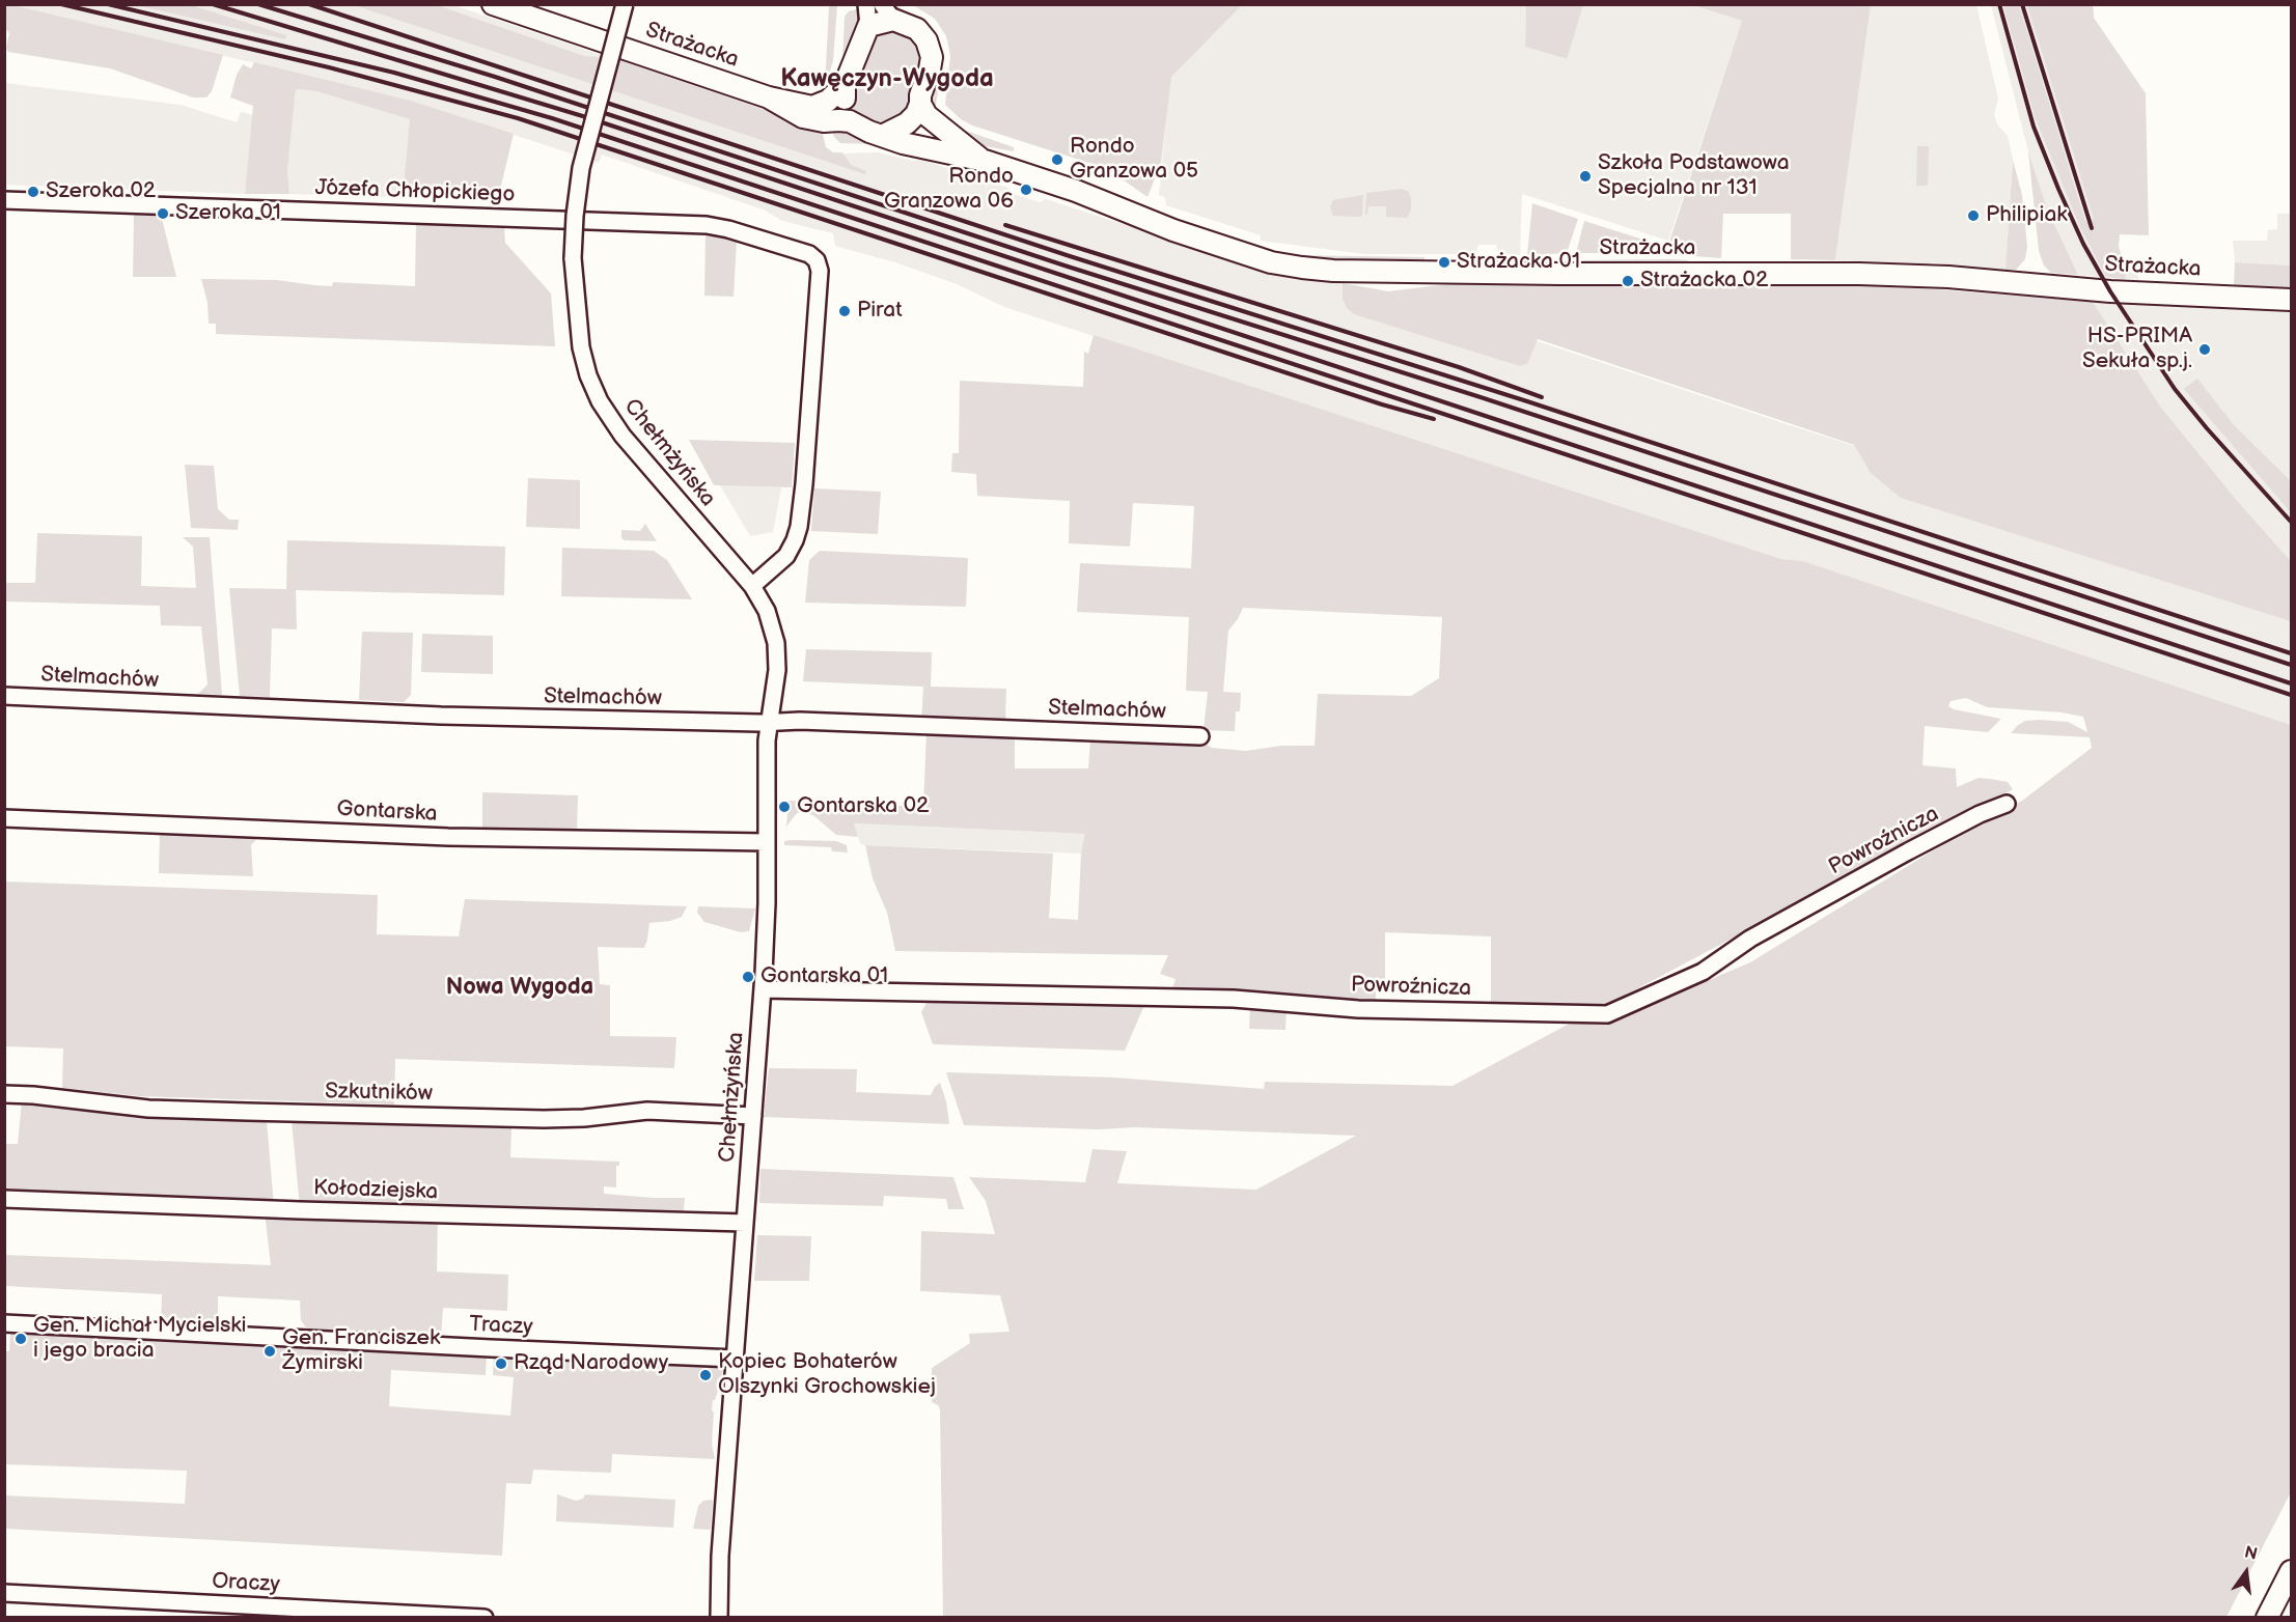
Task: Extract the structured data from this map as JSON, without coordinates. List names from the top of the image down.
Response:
{
  "streets": {
    "main road": ["Strażacka"],
    "street": [
      "Józefa Chłopickiego",
      "Chełmżyńska",
      "Stelmachów",
      "Gontarska",
      "Powroźnicza",
      "Szkutników",
      "Kołodziejska",
      "Traczy",
      "Oraczy"
    ]
  },
  "crossings": [
    ["Józefa Chłopickiego", "Chełmżyńska"],
    ["Chełmżyńska", "Stelmachów"],
    ["Chełmżyńska", "Gontarska"],
    ["Chełmżyńska", "Powroźnicza"],
    ["Chełmżyńska", "Szkutników"],
    ["Chełmżyńska", "Kołodziejska"],
    ["Chełmżyńska", "Traczy"]
  ],
  "districts": ["Kawęczyn-Wygoda", "Nowa Wygoda"],
  "places": [
    "Rondo Granzowa 05",
    "Szkoła Podstawowa Specjalna nr 131",
    "Rondo Granzowa 06",
    "Szeroka 02",
    "Szeroka 01",
    "Philipiak",
    "Strażacka 01",
    "Strażacka 02",
    "Pirat",
    "HS-PRIMA Sekuła sp.j.",
    "Gontarska 02",
    "Gontarska 01",
    "Gen. Michał Mycielski i jego bracia",
    "Gen. Franciszek Żymirski",
    "Rząd Narodowy",
    "Kopiec Bohaterów Olszynki Grochowskiej"
  ],
  "north": "top"
}
